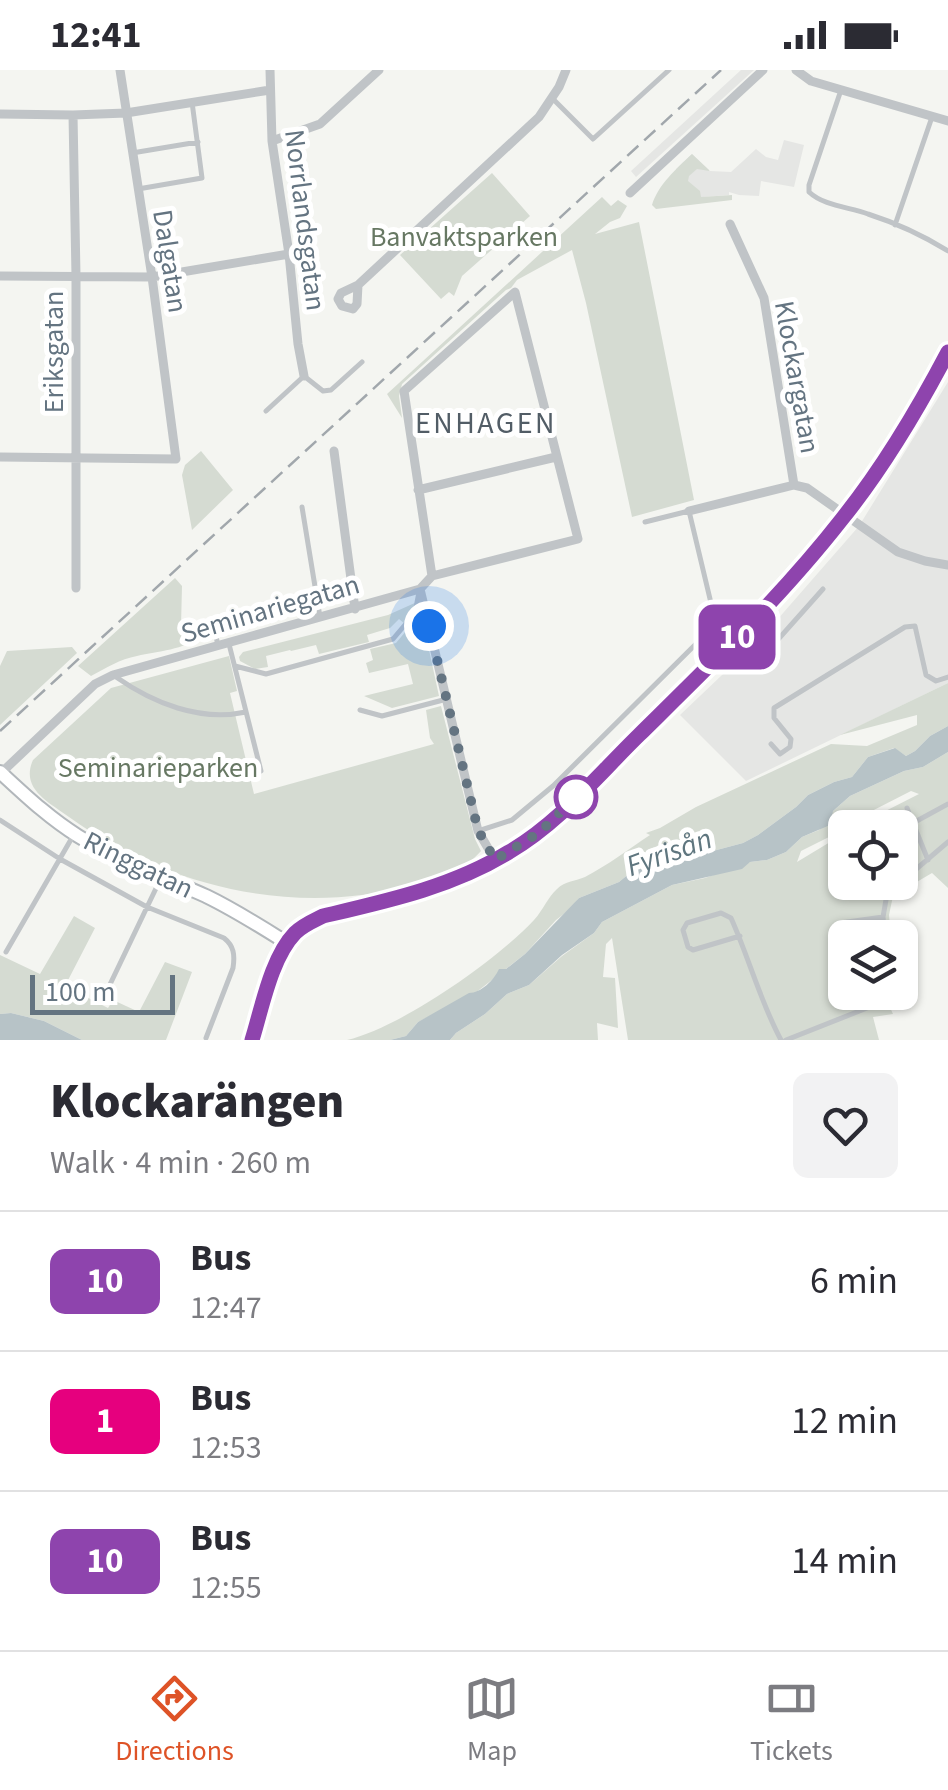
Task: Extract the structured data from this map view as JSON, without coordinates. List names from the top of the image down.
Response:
{
  "streets": {
    "street": [
      "Norrlandsgatan",
      "Dalgatan",
      "Eriksgatan",
      "Klockargatan",
      "Seminariegatan",
      "Ringgatan"
    ]
  },
  "crossings": [
    ["Dalgatan", "Eriksgatan"],
    ["Seminariegatan", "Ringgatan"]
  ],
  "districts": ["ENHAGEN"],
  "water": ["Fyrisån"],
  "parks": ["Banvaktsparken", "Seminarieparken"],
  "lines": ["bus line 10"],
  "scale_bar": "100 m",
  "page": {
    "status": "12:41",
    "on_map": "10",
    "scale": "100 m",
    "heading": ["Klockarängen", "Walk · 4 min · 260 m"],
    "list": [
      {
        "mark": "10",
        "name": "Bus",
        "note": "12:47",
        "value": "6 min"
      },
      {
        "mark": "1",
        "name": "Bus",
        "note": "12:53",
        "value": "12 min"
      },
      {
        "mark": "10",
        "name": "Bus",
        "note": "12:55",
        "value": "14 min"
      }
    ],
    "tabs": ["Directions", "Map", "Tickets"]
  }
}
